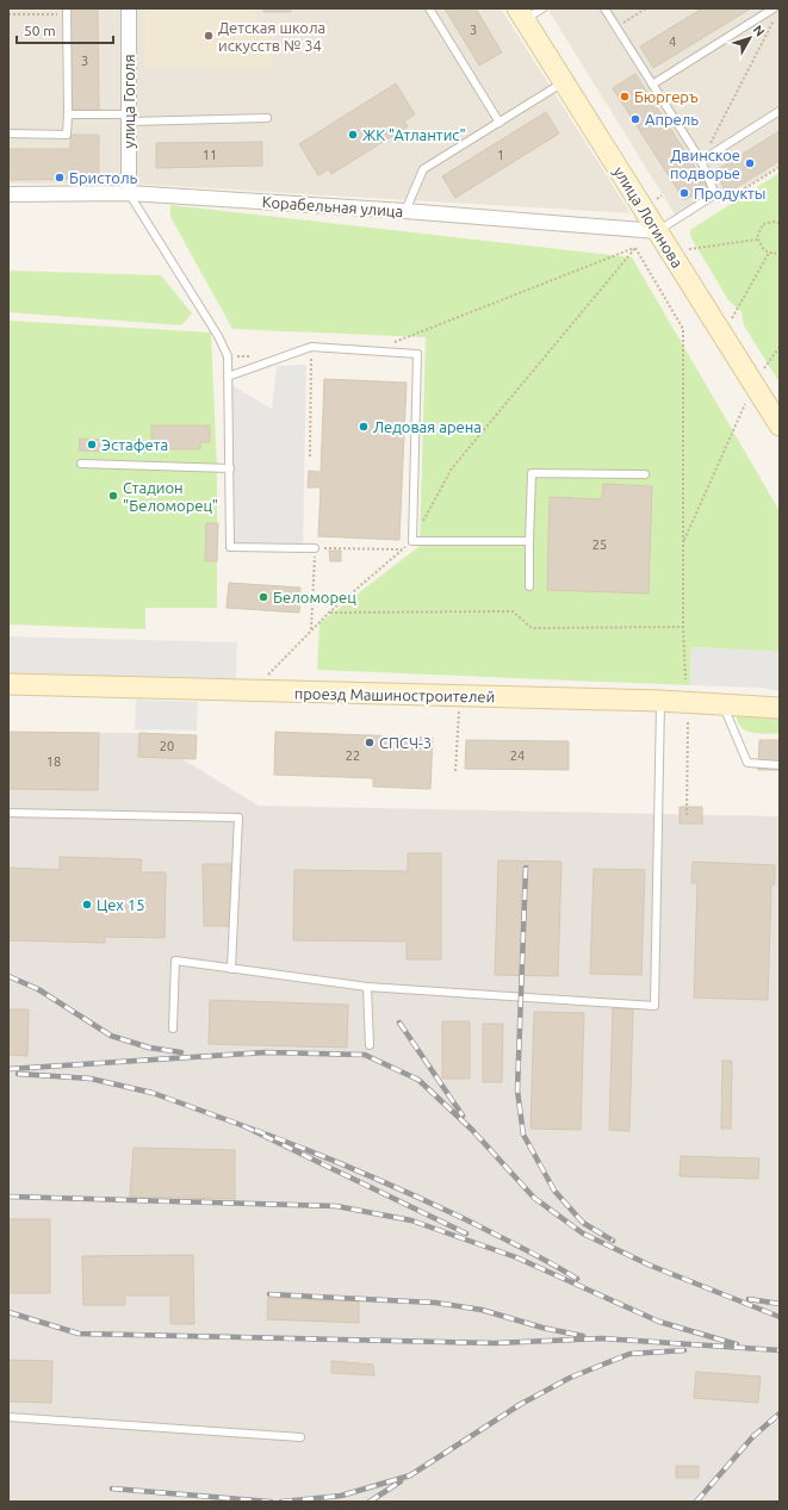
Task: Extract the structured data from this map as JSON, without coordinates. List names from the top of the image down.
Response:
{
  "streets": {
    "street": [
      "улица Гоголя",
      "Корабельная улица",
      "улица Логинова",
      "проезд Машиностроителей"
    ]
  },
  "crossings": [
    ["улица Гоголя", "Корабельная улица"],
    ["Корабельная улица", "улица Логинова"]
  ],
  "places": [
    "Детская школа искусств № 34",
    "Бюргеръ",
    "Апрель",
    "ЖК \"Атлантис\"",
    "Двинское подворье",
    "Бристоль",
    "Продукты",
    "Ледовая арена",
    "Эстафета",
    "Стадион \"Беломорец\"",
    "Беломорец",
    "СПСЧ-3",
    "Цех 15"
  ],
  "house_numbers": [
    "3",
    "4",
    "3",
    "11",
    "1",
    "25",
    "20",
    "22",
    "24",
    "18"
  ],
  "scale_bar": "50 m",
  "north": "top right"
}
